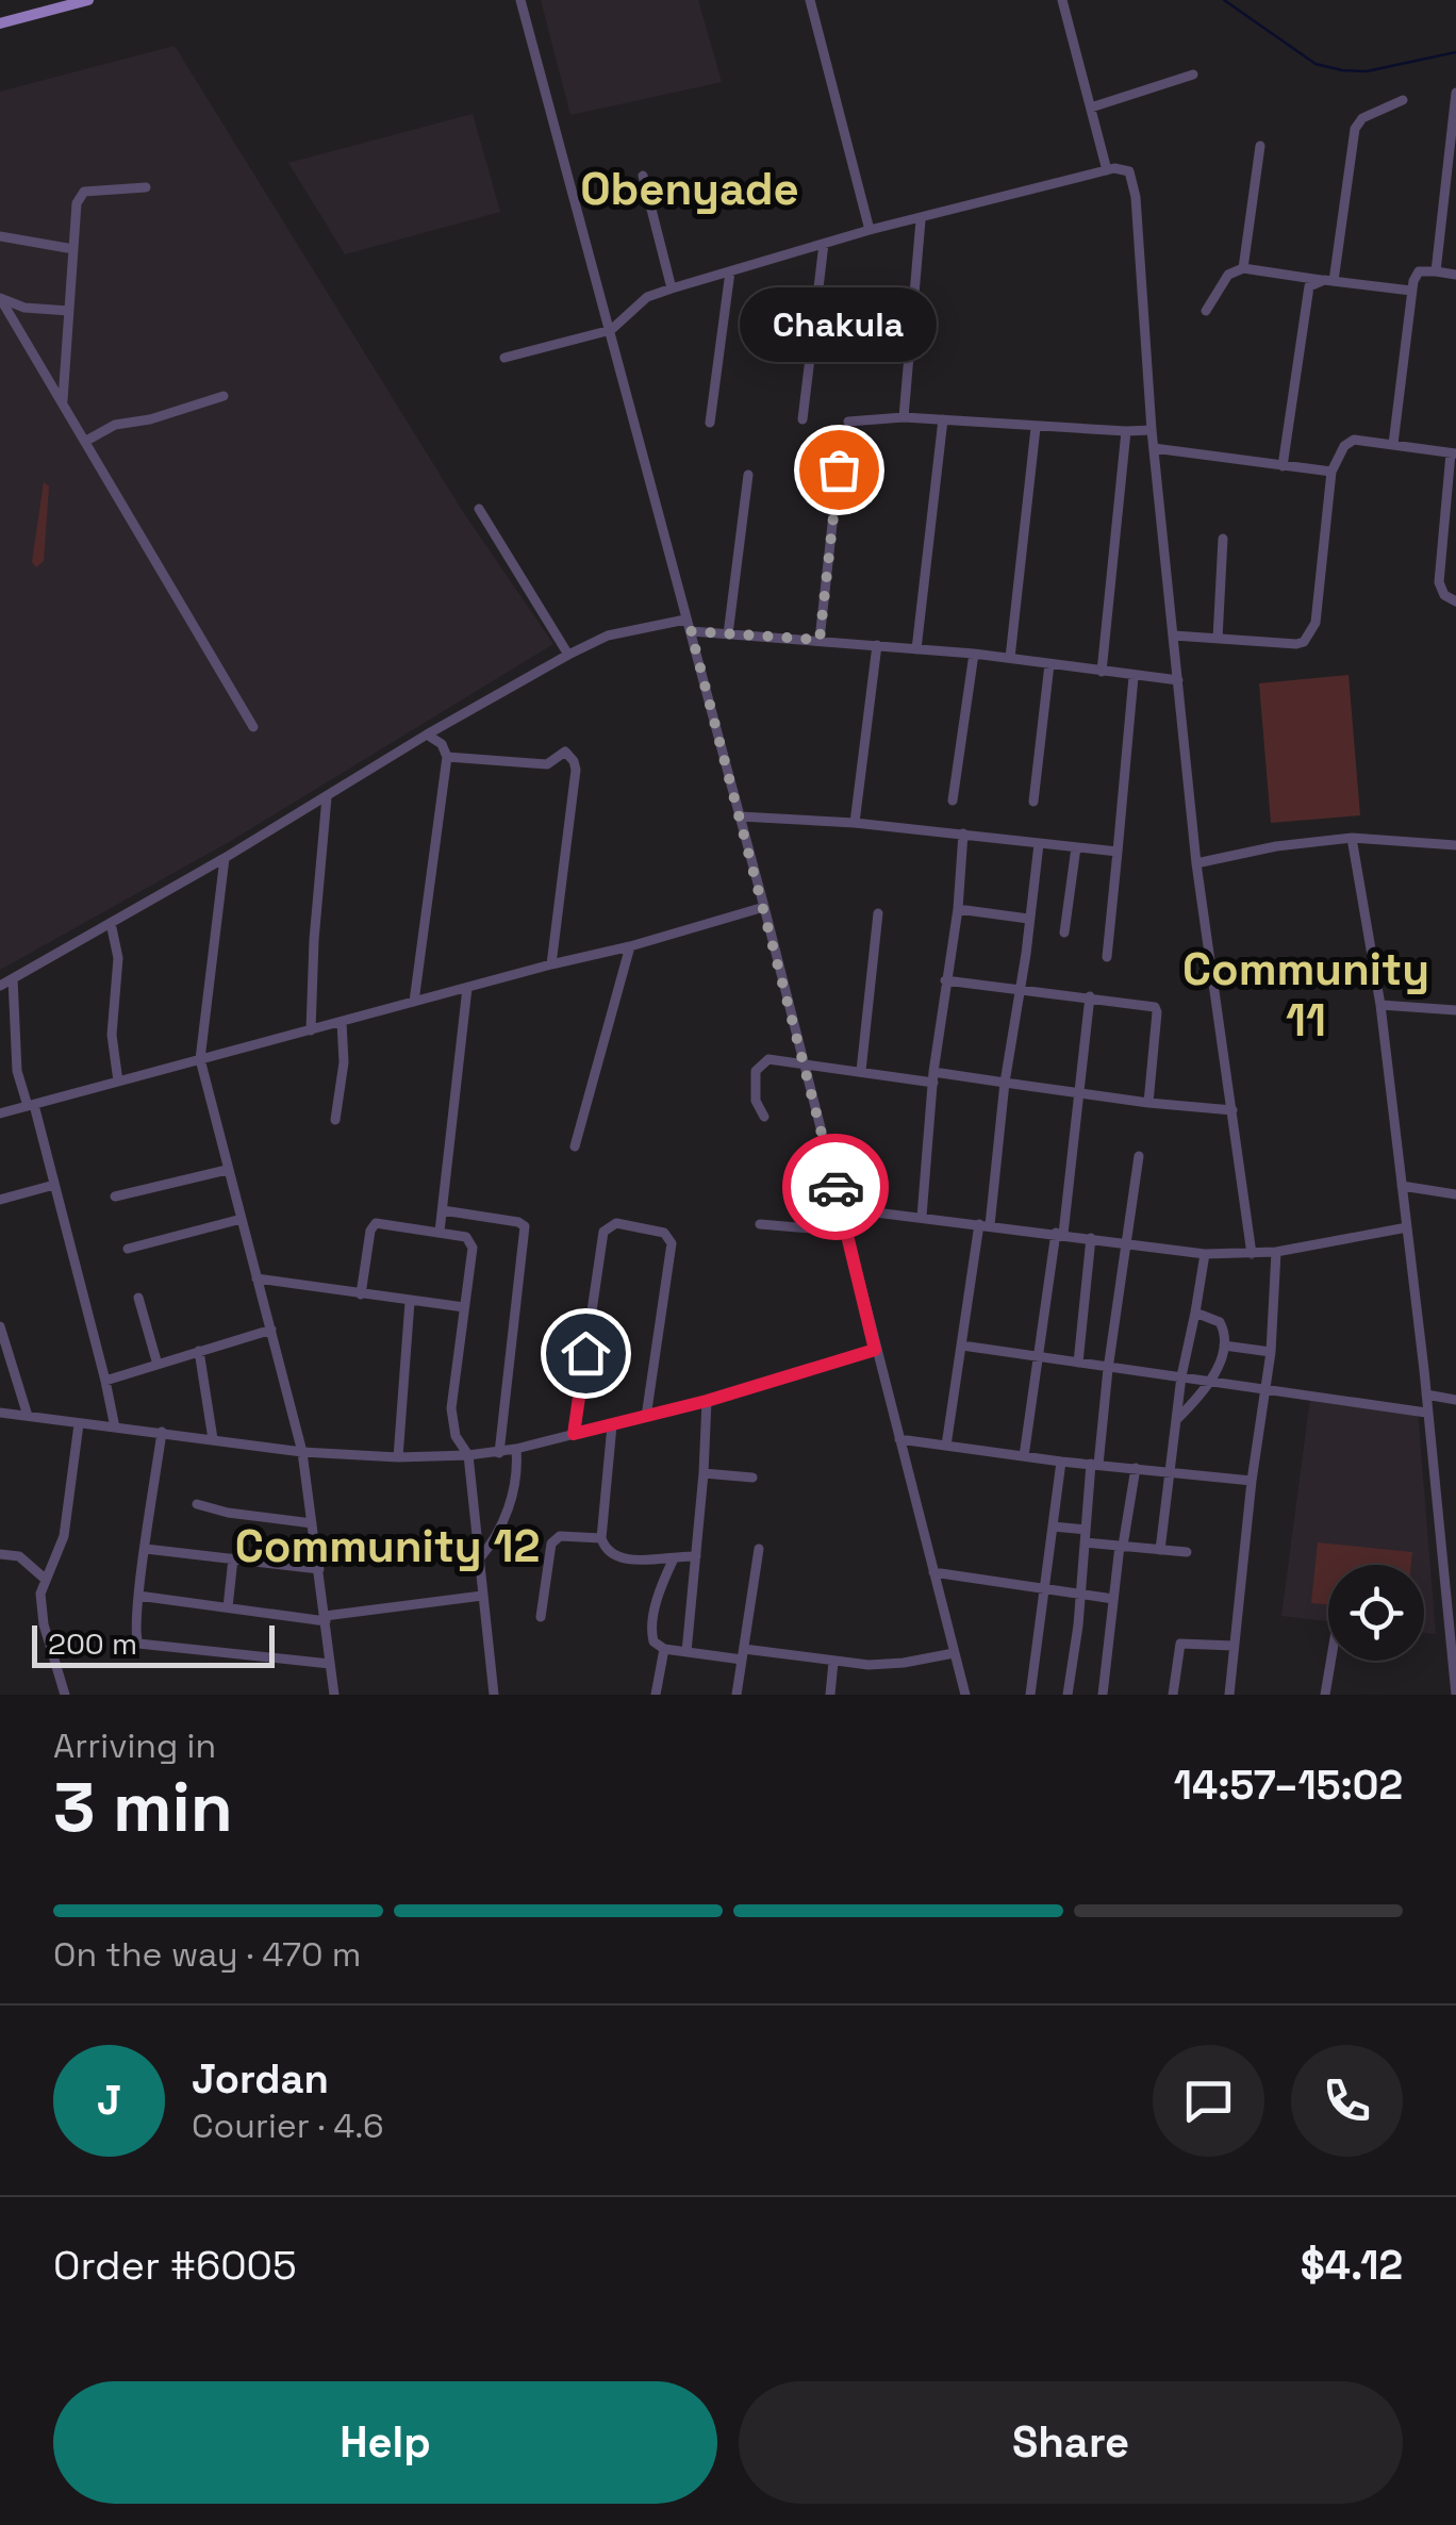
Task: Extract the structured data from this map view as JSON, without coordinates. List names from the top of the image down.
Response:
{
  "districts": ["Obenyade", "Community 11", "Community 12"],
  "places": ["Chakula"],
  "scale_bar": "200 m",
  "page": {
    "bubble": "Chakula",
    "scale": "200 m",
    "heading": ["3 min", "Arriving in", "14:57–15:02"],
    "panel": [
      "Jordan",
      "Courier · 4.6",
      "Order #6005",
      "$4.12"
    ],
    "bar": "On the way · 470 m",
    "round": "J",
    "buttons": ["Help", "Share"]
  }
}
